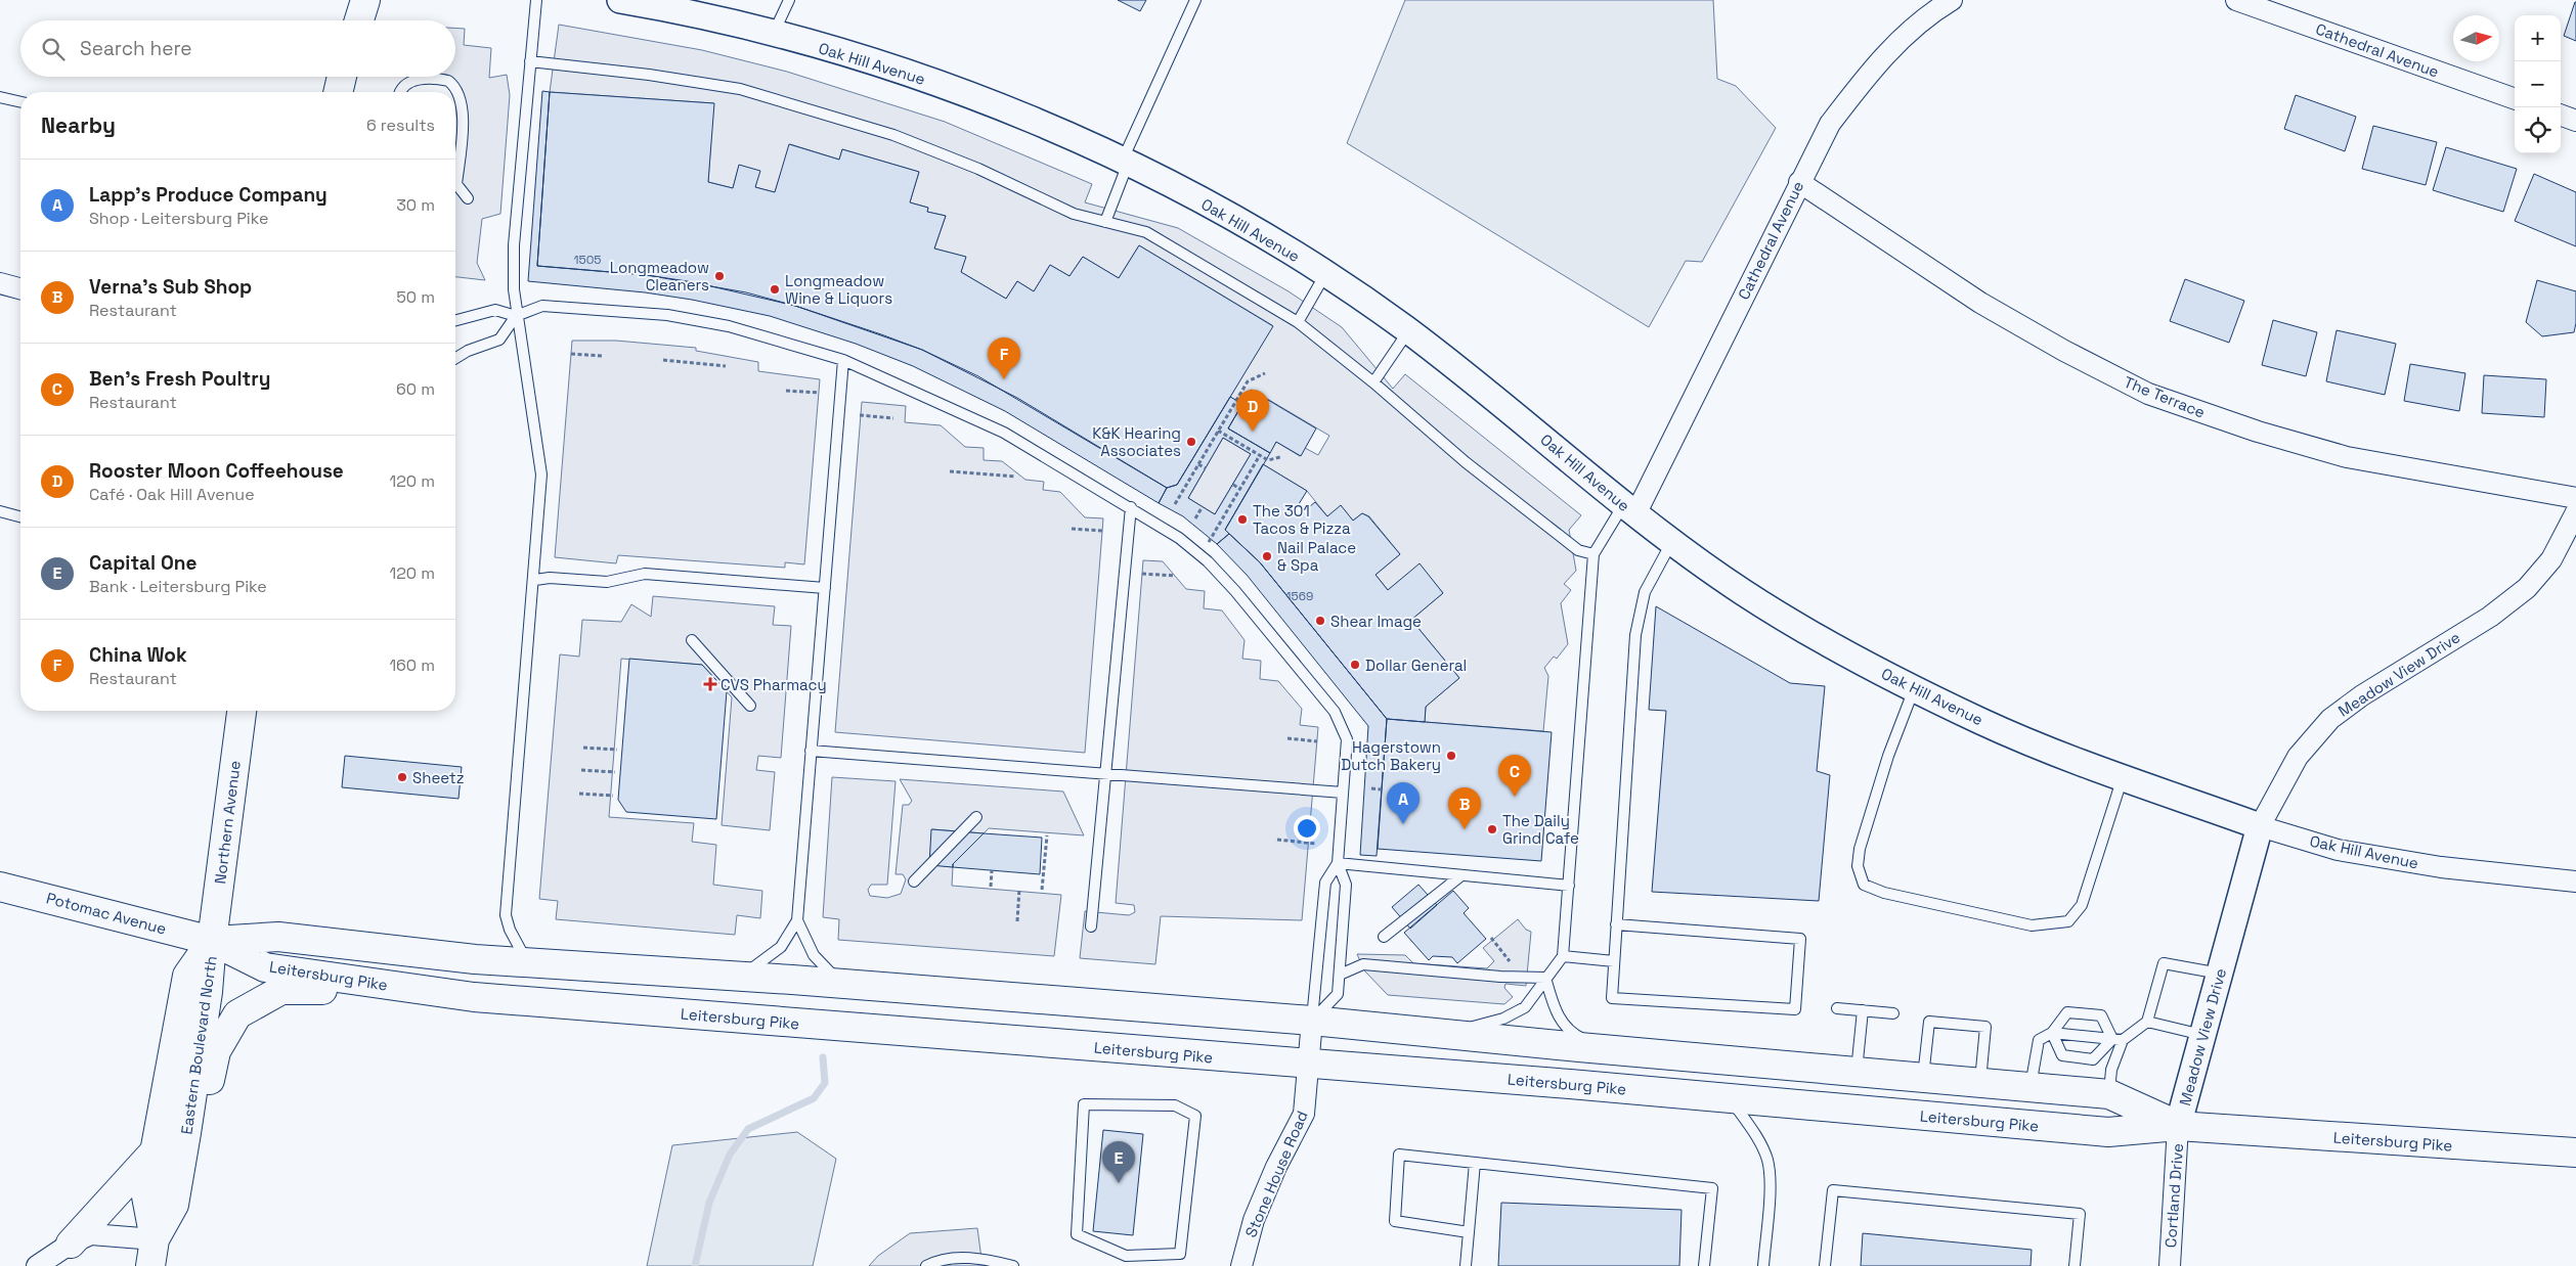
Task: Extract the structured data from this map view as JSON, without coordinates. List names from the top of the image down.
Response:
{
  "streets": {
    "main road": [
      "Northern Avenue",
      "Potomac Avenue",
      "Leitersburg Pike",
      "Eastern Boulevard North"
    ],
    "street": [
      "Cathedral Avenue",
      "Oak Hill Avenue",
      "The Terrace",
      "Meadow View Drive",
      "Stone House Road",
      "Cortland Drive"
    ]
  },
  "crossings": [
    ["Cathedral Avenue", "Oak Hill Avenue"],
    ["Cathedral Avenue", "The Terrace"],
    ["Oak Hill Avenue", "Meadow View Drive"],
    ["Meadow View Drive", "Leitersburg Pike"],
    ["Meadow View Drive", "Cortland Drive"],
    ["Northern Avenue", "Potomac Avenue"],
    ["Northern Avenue", "Leitersburg Pike"],
    ["Northern Avenue", "Eastern Boulevard North"],
    ["Potomac Avenue", "Leitersburg Pike"],
    ["Potomac Avenue", "Eastern Boulevard North"],
    ["Leitersburg Pike", "Eastern Boulevard North"],
    ["Leitersburg Pike", "Stone House Road"],
    ["Leitersburg Pike", "Cortland Drive"]
  ],
  "places": {
    "other": [
      "Longmeadow Cleaners",
      "Longmeadow Wine & Liquors",
      "K&K Hearing Associates",
      "The 301 Tacos & Pizza",
      "Nail Palace & Spa",
      "Shear Image",
      "Dollar General",
      "Hagerstown Dutch Bakery",
      "Sheetz",
      "The Daily Grind Cafe"
    ],
    "health": ["CVS Pharmacy"]
  },
  "house_numbers": ["1505", "1569"],
  "north": "right",
  "page": {
    "map_buttons": ["+", "−"],
    "search": "Search here",
    "heading": ["Nearby", "6 results"],
    "list": [
      {
        "mark": "A",
        "name": "Lapp's Produce Company",
        "note": "Shop · Leitersburg Pike",
        "value": "30 m"
      },
      {
        "mark": "B",
        "name": "Verna's Sub Shop",
        "note": "Restaurant",
        "value": "50 m"
      },
      {
        "mark": "C",
        "name": "Ben's Fresh Poultry",
        "note": "Restaurant",
        "value": "60 m"
      },
      {
        "mark": "D",
        "name": "Rooster Moon Coffeehouse",
        "note": "Café · Oak Hill Avenue",
        "value": "120 m"
      },
      {
        "mark": "E",
        "name": "Capital One",
        "note": "Bank · Leitersburg Pike",
        "value": "120 m"
      },
      {
        "mark": "F",
        "name": "China Wok",
        "note": "Restaurant",
        "value": "160 m"
      }
    ],
    "pins": [
      "F",
      "D",
      "C",
      "A",
      "B",
      "E"
    ]
  }
}
